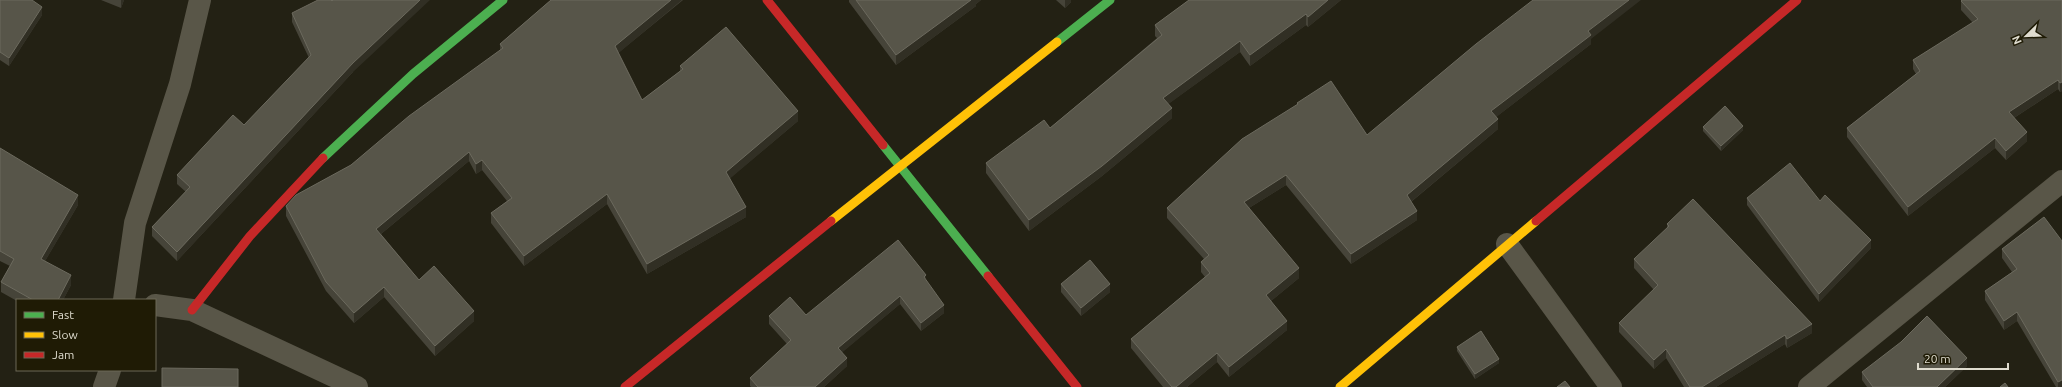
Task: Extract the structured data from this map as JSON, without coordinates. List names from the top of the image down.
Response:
{
  "legend": ["Fast", "Slow", "Jam"],
  "scale_bar": "20 m",
  "north": "bottom left"
}
